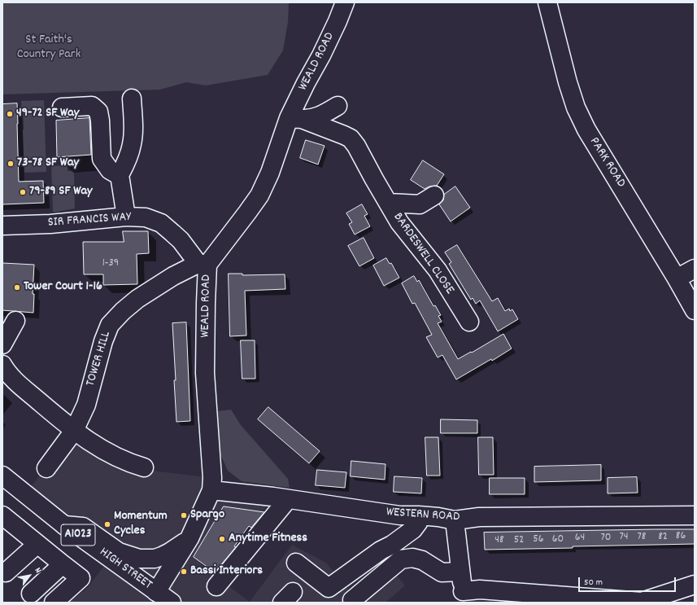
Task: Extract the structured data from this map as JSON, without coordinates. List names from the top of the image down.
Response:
{
  "streets": {
    "street": [
      "WEALD ROAD",
      "PARK ROAD",
      "SIR FRANCIS WAY",
      "BARDESWELL CLOSE",
      "TOWER HILL",
      "WESTERN ROAD",
      "A1023",
      "HIGH STREET"
    ]
  },
  "crossings": [
    ["WEALD ROAD", "SIR FRANCIS WAY"],
    ["WEALD ROAD", "BARDESWELL CLOSE"],
    ["WEALD ROAD", "TOWER HILL"],
    ["WEALD ROAD", "WESTERN ROAD"],
    ["WEALD ROAD", "HIGH STREET"],
    ["SIR FRANCIS WAY", "TOWER HILL"]
  ],
  "parks": ["St Faith's Country Park"],
  "places": [
    "49-72 SF Way",
    "73-78 SF Way",
    "79-89 SF Way",
    "Tower Court 1-16",
    "Spargo",
    "Momentum Cycles",
    "Anytime Fitness",
    "Bassi Interiors"
  ],
  "house_numbers": [
    "1-39",
    "86",
    "74",
    "78",
    "82",
    "64",
    "70",
    "56",
    "60",
    "48",
    "52"
  ],
  "scale_bar": "50 m",
  "north": "top right"
}
